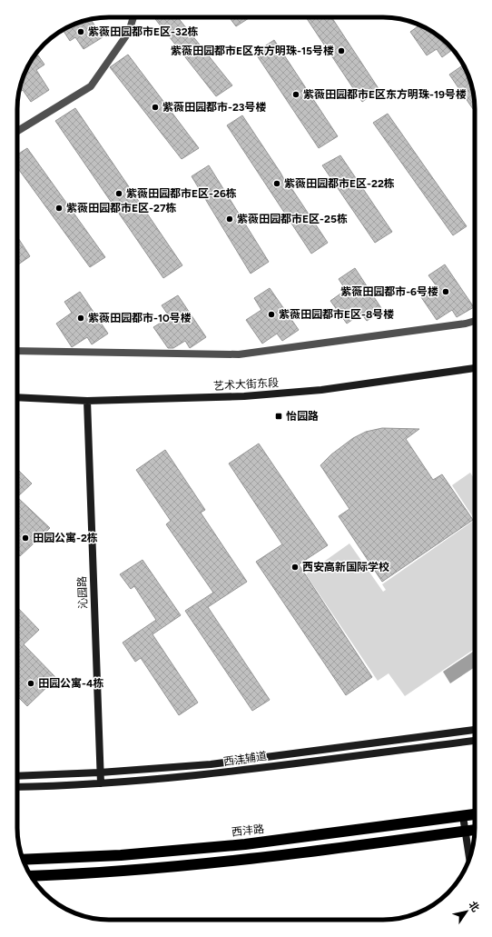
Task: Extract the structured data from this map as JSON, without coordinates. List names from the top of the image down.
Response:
{
  "streets": {
    "highway": ["西沣路"],
    "street": ["艺术大街东段", "沁园路", "西沣辅道"]
  },
  "crossings": [
    ["艺术大街东段", "沁园路"],
    ["沁园路", "西沣辅道"]
  ],
  "places": {
    "other": [
      "紫薇田园都市E区-32栋",
      "紫薇田园都市E区东方明珠-15号楼",
      "紫薇田园都市E区东方明珠-19号楼",
      "紫薇田园都市-23号楼",
      "紫薇田园都市E区-22栋",
      "紫薇田园都市E区-26栋",
      "紫薇田园都市E区-27栋",
      "紫薇田园都市E区-25栋",
      "紫薇田园都市-6号楼",
      "紫薇田园都市E区-8号楼",
      "紫薇田园都市-10号楼",
      "田园公寓-2栋",
      "西安高新国际学校",
      "田园公寓-4栋"
    ],
    "transit": ["怡园路"]
  },
  "north": "top right"
}
